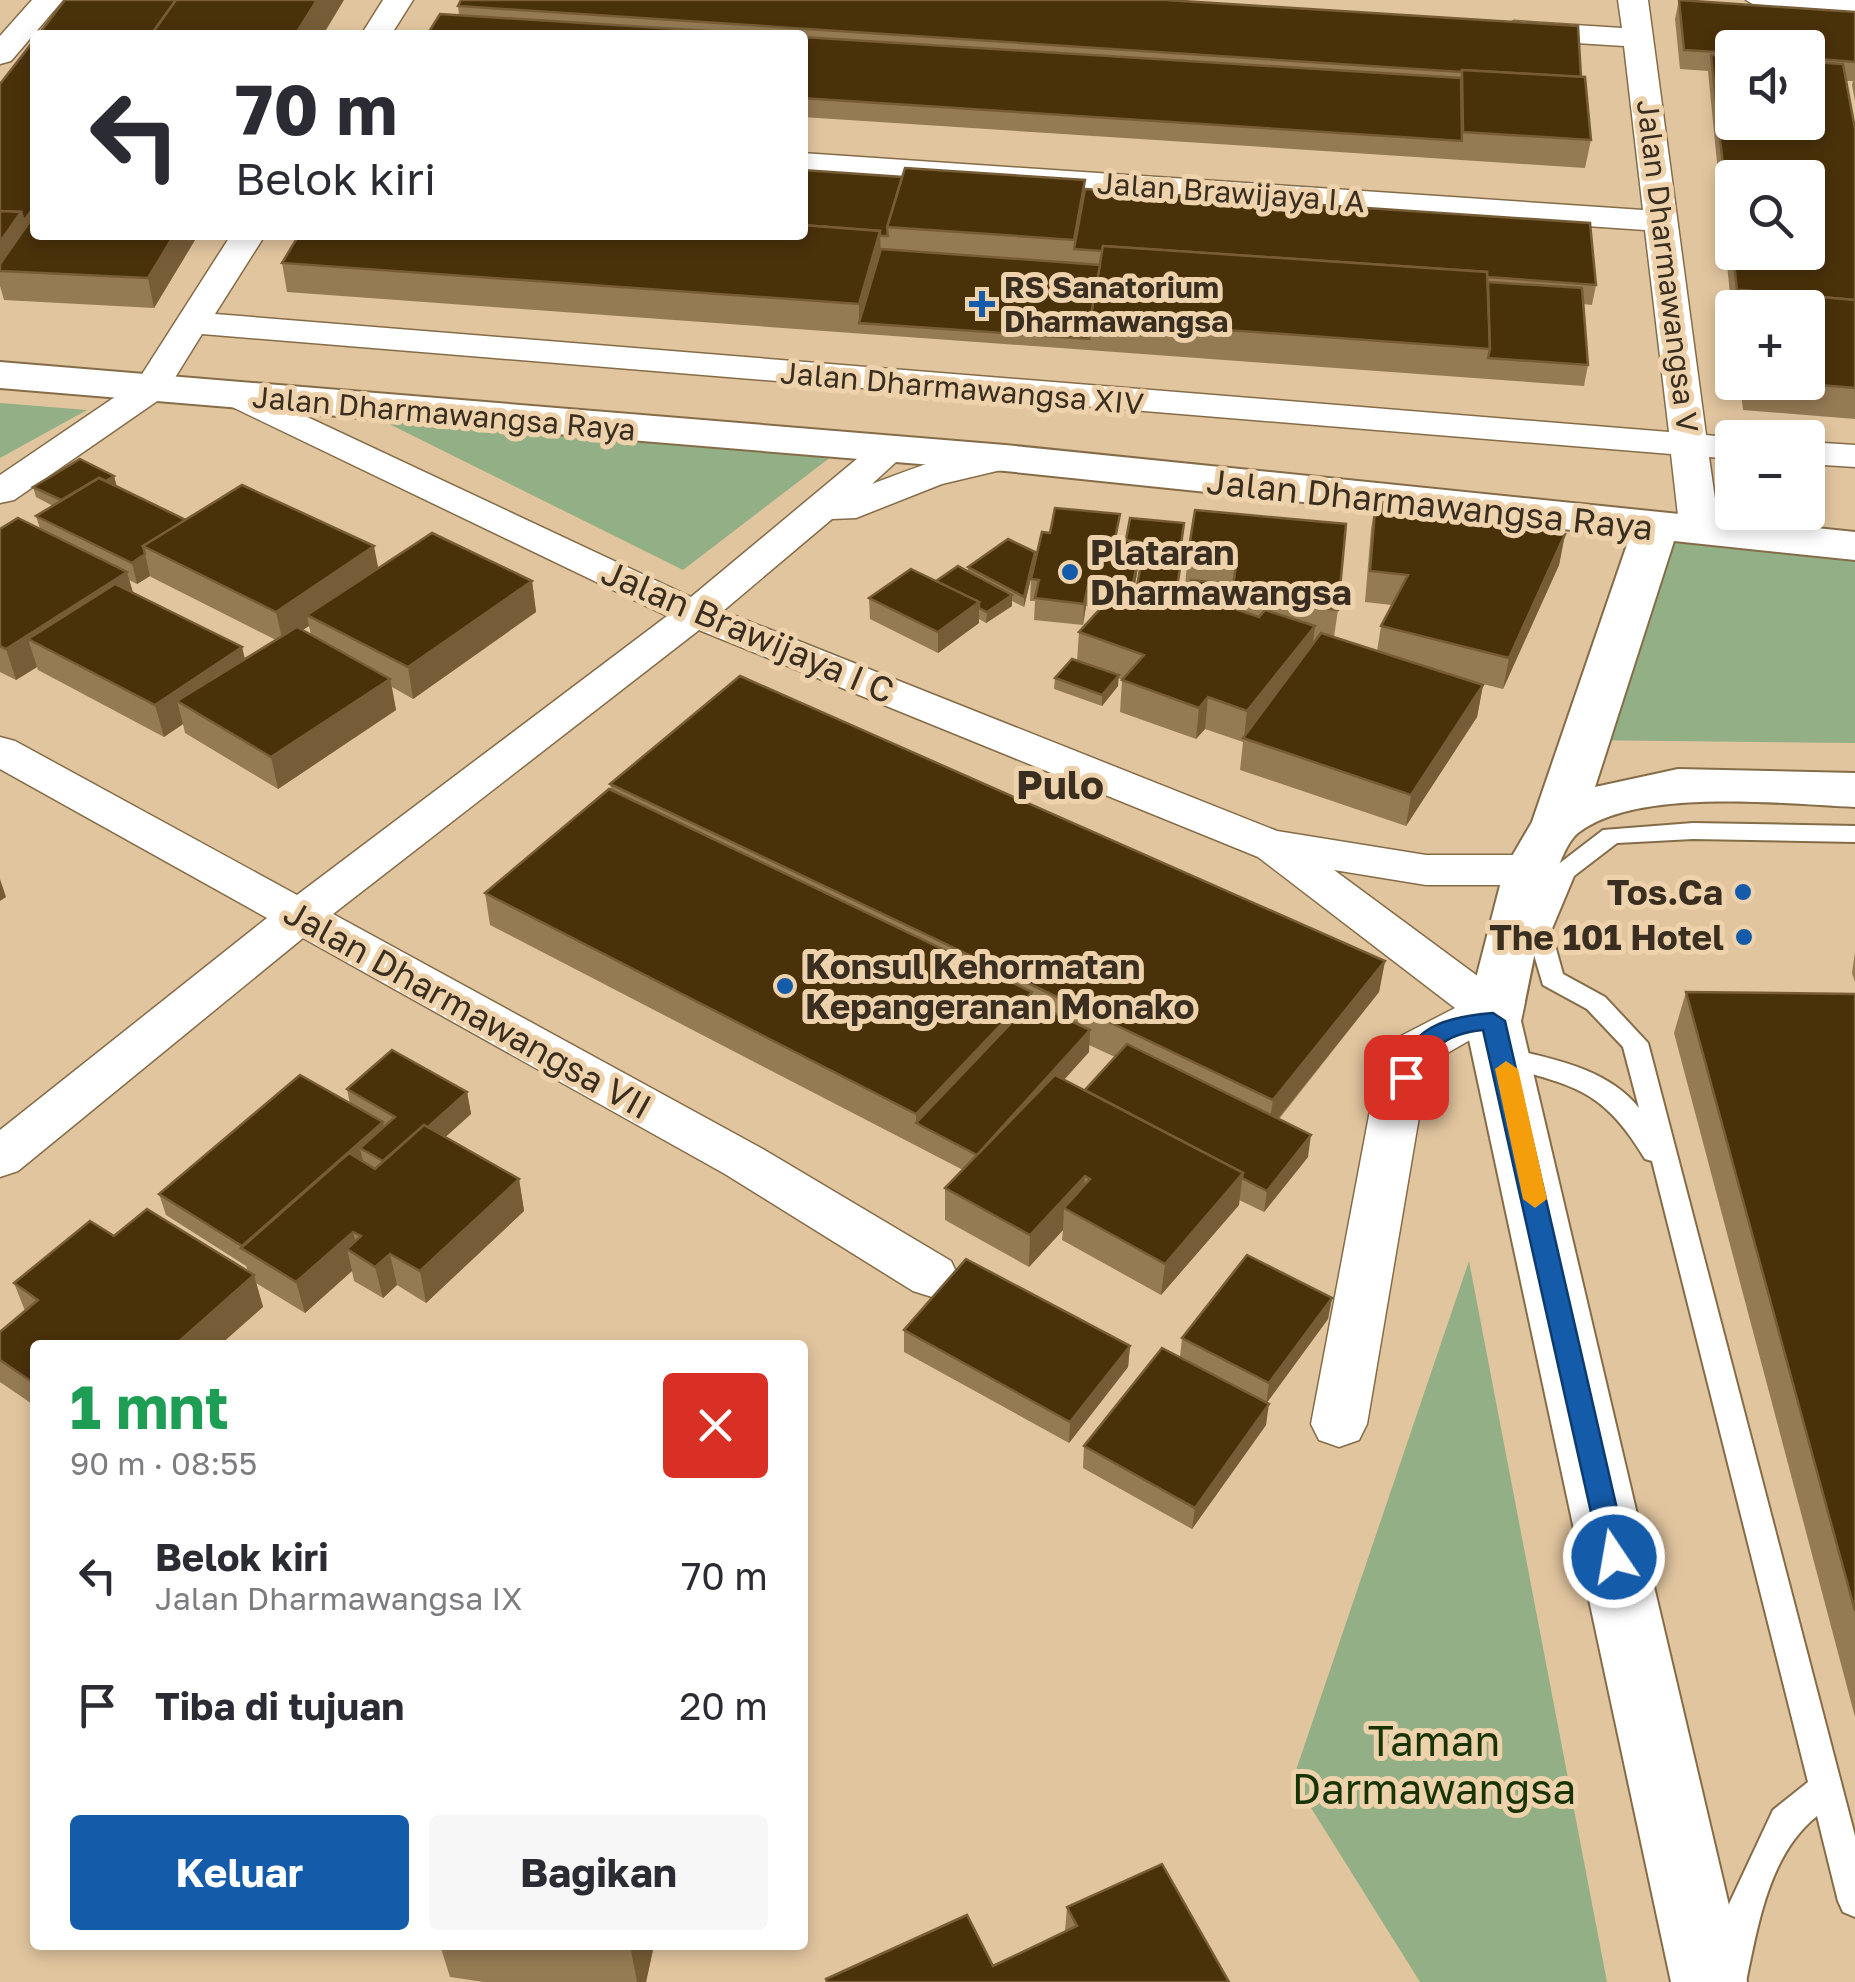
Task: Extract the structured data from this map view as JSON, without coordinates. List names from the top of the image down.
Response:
{
  "streets": {
    "street": [
      "Jalan Brawijaya I A",
      "Jalan Dharmawangsa V",
      "Jalan Dharmawangsa XIV",
      "Jalan Dharmawangsa Raya",
      "Jalan Brawijaya I C",
      "Jalan Dharmawangsa VII"
    ]
  },
  "crossings": [
    ["Jalan Brawijaya I A", "Jalan Dharmawangsa V"],
    ["Jalan Dharmawangsa V", "Jalan Dharmawangsa XIV"],
    ["Jalan Dharmawangsa V", "Jalan Dharmawangsa Raya"],
    ["Jalan Dharmawangsa Raya", "Jalan Brawijaya I C"],
    ["Jalan Dharmawangsa Raya", "Jalan Dharmawangsa VII"]
  ],
  "districts": ["Pulo"],
  "parks": ["Taman Darmawangsa"],
  "places": {
    "health": ["RS Sanatorium Dharmawangsa"],
    "other": [
      "Plataran Dharmawangsa",
      "Tos.Ca",
      "The 101 Hotel",
      "Konsul Kehormatan Kepangeranan Monako"
    ]
  },
  "page": {
    "map_buttons": ["+", "−"],
    "turn": ["70 m", "Belok kiri"],
    "heading": ["1 mnt", "90 m · 08:55"],
    "list": [
      {
        "name": "Belok kiri",
        "note": "Jalan Dharmawangsa IX",
        "value": "70 m"
      },
      {
        "name": "Tiba di tujuan",
        "value": "20 m"
      }
    ],
    "buttons": ["Keluar", "Bagikan"]
  }
}
